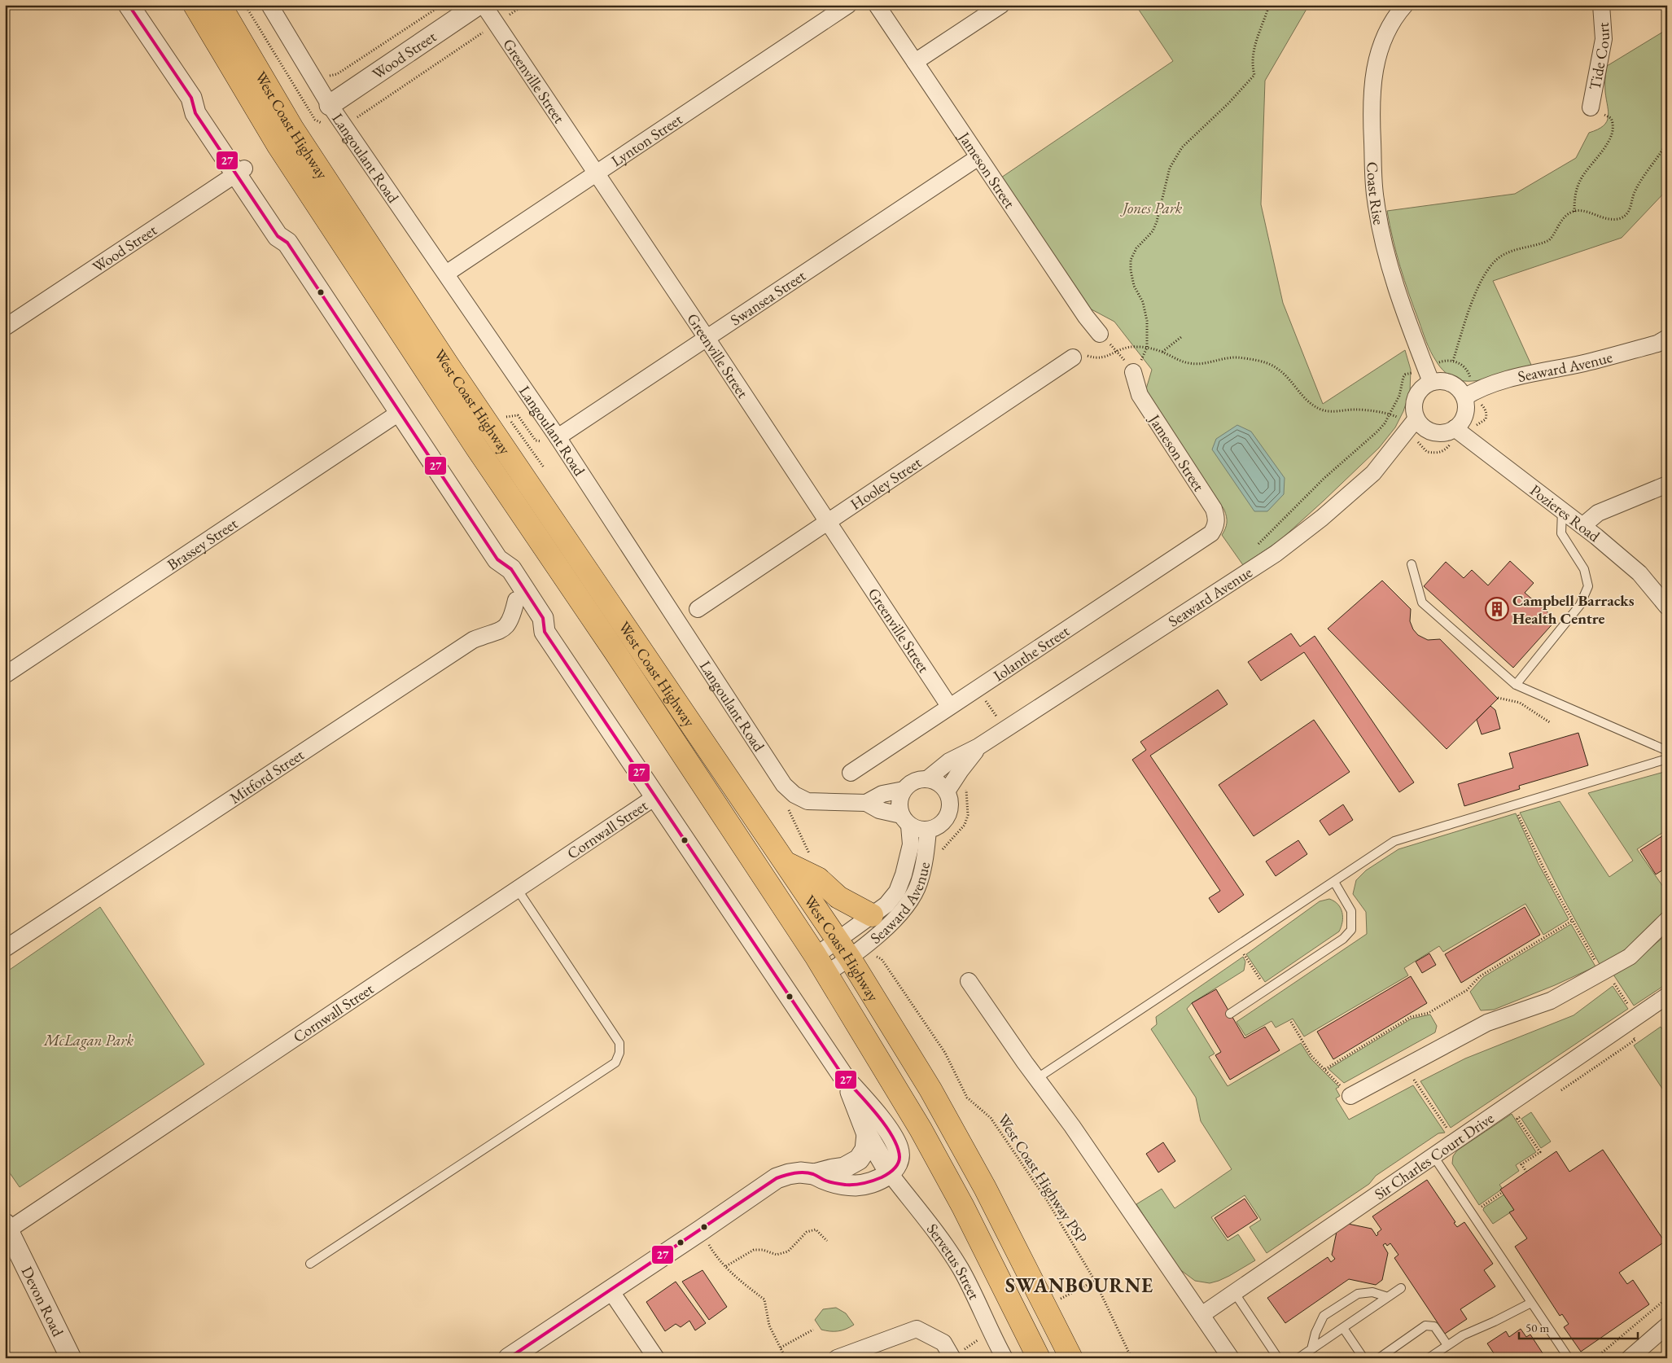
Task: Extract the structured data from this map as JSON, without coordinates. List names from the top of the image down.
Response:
{
  "streets": {
    "highway": ["West Coast Highway"],
    "street": [
      "Wood Street",
      "Tide Court",
      "Greenville Street",
      "Lynton Street",
      "Langoulant Road",
      "Jameson Street",
      "Coast Rise",
      "Swansea Street",
      "Seaward Avenue",
      "Hooley Street",
      "Pozieres Road",
      "Brassey Street",
      "Iolanthe Street",
      "Mitford Street",
      "Cornwall Street",
      "Sir Charles Court Drive",
      "Servetus Street",
      "Devon Road"
    ],
    "path": ["West Coast Highway PSP"]
  },
  "crossings": [
    ["Wood Street", "Greenville Street"],
    ["Wood Street", "Langoulant Road"],
    ["Wood Street", "Servetus Street"],
    ["Greenville Street", "Lynton Street"],
    ["Greenville Street", "Swansea Street"],
    ["Greenville Street", "Hooley Street"],
    ["Greenville Street", "Iolanthe Street"],
    ["West Coast Highway", "Seaward Avenue"],
    ["Lynton Street", "Langoulant Road"],
    ["Langoulant Road", "Swansea Street"],
    ["Langoulant Road", "Seaward Avenue"],
    ["Jameson Street", "Swansea Street"],
    ["Jameson Street", "Iolanthe Street"],
    ["Coast Rise", "Seaward Avenue"],
    ["Coast Rise", "Pozieres Road"],
    ["Seaward Avenue", "Pozieres Road"],
    ["Brassey Street", "Servetus Street"],
    ["Mitford Street", "Servetus Street"],
    ["Cornwall Street", "Servetus Street"],
    ["Cornwall Street", "Devon Road"]
  ],
  "districts": ["SWANBOURNE"],
  "parks": ["Jones Park", "McLagan Park"],
  "places": {
    "building": ["Campbell Barracks Health Centre"]
  },
  "lines": ["transit line 27"],
  "scale_bar": "50 m"
}
